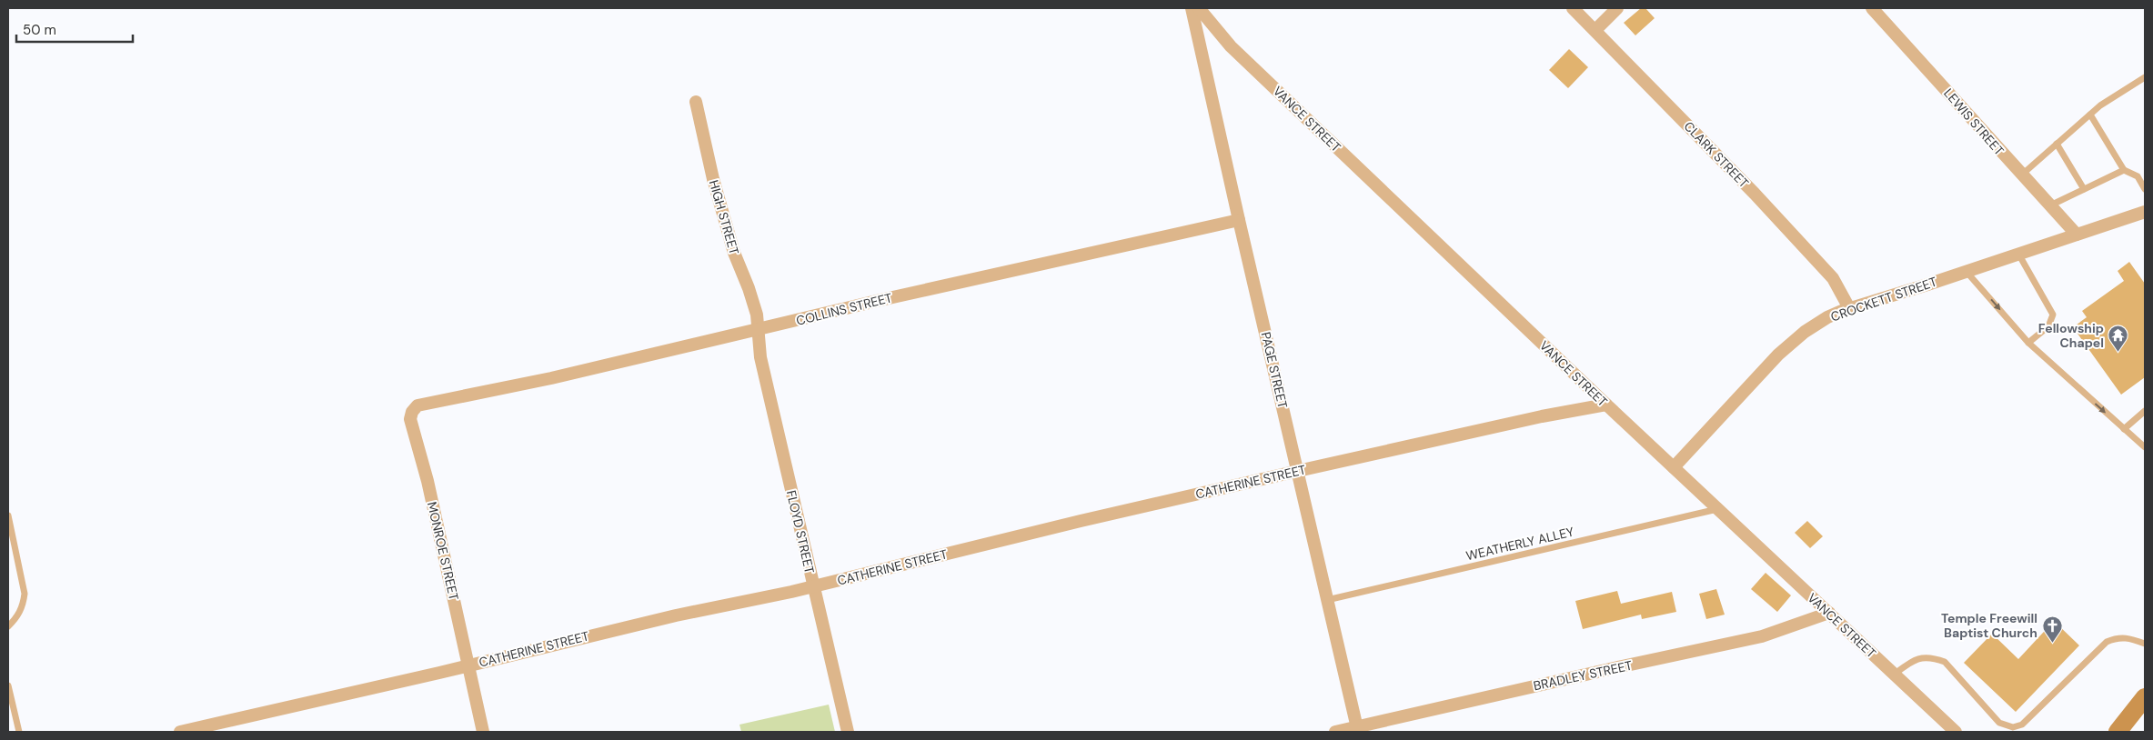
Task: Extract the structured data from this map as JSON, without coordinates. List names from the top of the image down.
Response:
{
  "streets": {
    "street": [
      "VANCE STREET",
      "LEWIS STREET",
      "CLARK STREET",
      "HIGH STREET",
      "CROCKETT STREET",
      "COLLINS STREET",
      "PAGE STREET",
      "CATHERINE STREET",
      "FLOYD STREET",
      "MONROE STREET",
      "BRADLEY STREET"
    ],
    "lane": ["WEATHERLY ALLEY"]
  },
  "crossings": [
    ["VANCE STREET", "CROCKETT STREET"],
    ["VANCE STREET", "CATHERINE STREET"],
    ["VANCE STREET", "WEATHERLY ALLEY"],
    ["VANCE STREET", "BRADLEY STREET"],
    ["LEWIS STREET", "CROCKETT STREET"],
    ["CLARK STREET", "CROCKETT STREET"],
    ["HIGH STREET", "COLLINS STREET"],
    ["HIGH STREET", "FLOYD STREET"],
    ["COLLINS STREET", "PAGE STREET"],
    ["COLLINS STREET", "FLOYD STREET"],
    ["COLLINS STREET", "MONROE STREET"],
    ["PAGE STREET", "CATHERINE STREET"],
    ["PAGE STREET", "WEATHERLY ALLEY"],
    ["PAGE STREET", "BRADLEY STREET"],
    ["CATHERINE STREET", "FLOYD STREET"],
    ["CATHERINE STREET", "MONROE STREET"]
  ],
  "places": {
    "temple": ["Fellowship Chapel"],
    "church": ["Temple Freewill Baptist Church"]
  },
  "scale_bar": "50 m"
}
